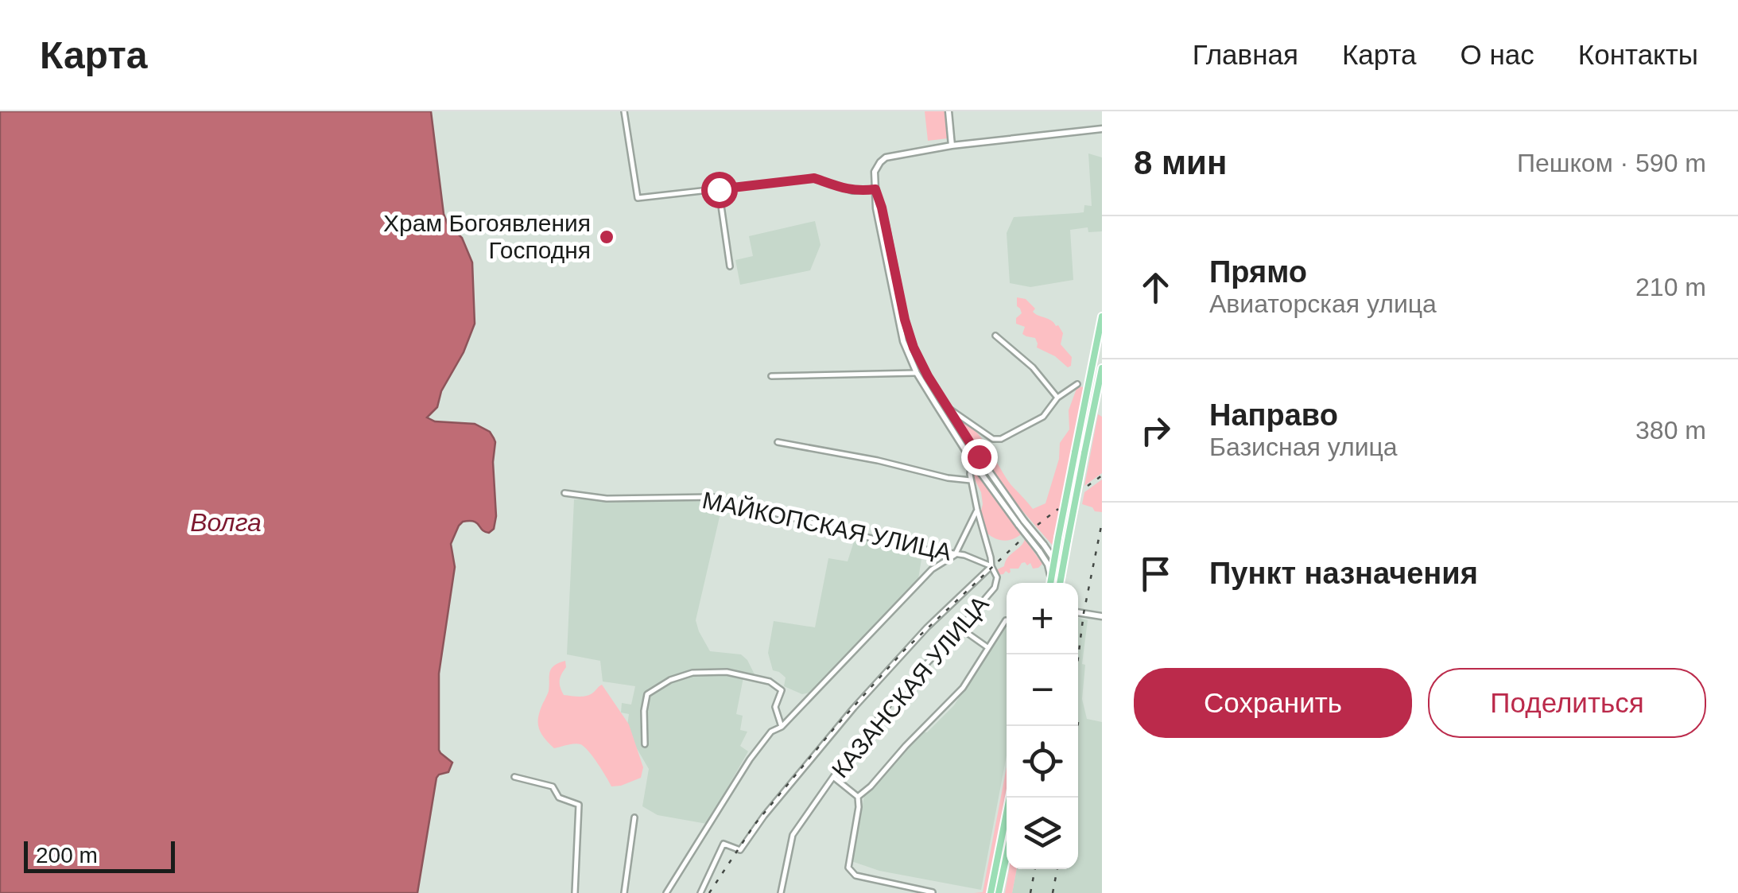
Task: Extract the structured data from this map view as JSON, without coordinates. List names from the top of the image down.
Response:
{
  "streets": {
    "street": ["МАЙКОПСКАЯ УЛИЦА", "КАЗАНСКАЯ УЛИЦА"]
  },
  "crossings": [
    ["МАЙКОПСКАЯ УЛИЦА", "КАЗАНСКАЯ УЛИЦА"]
  ],
  "water": ["Волга"],
  "places": ["Храм Богоявления Господня"],
  "scale_bar": "200 m",
  "page": {
    "header": "Карта",
    "nav": [
      "Главная",
      "Карта",
      "О нас",
      "Контакты"
    ],
    "heading": ["8 мин", "Пешком · 590 m"],
    "list": [
      ["Прямо", "Авиаторская улица", "210 m"],
      ["Направо", "Базисная улица", "380 m"],
      "Пункт назначения"
    ],
    "map_buttons": ["+", "−"],
    "buttons": ["Сохранить", "Поделиться"],
    "scale": "200 m"
  }
}
